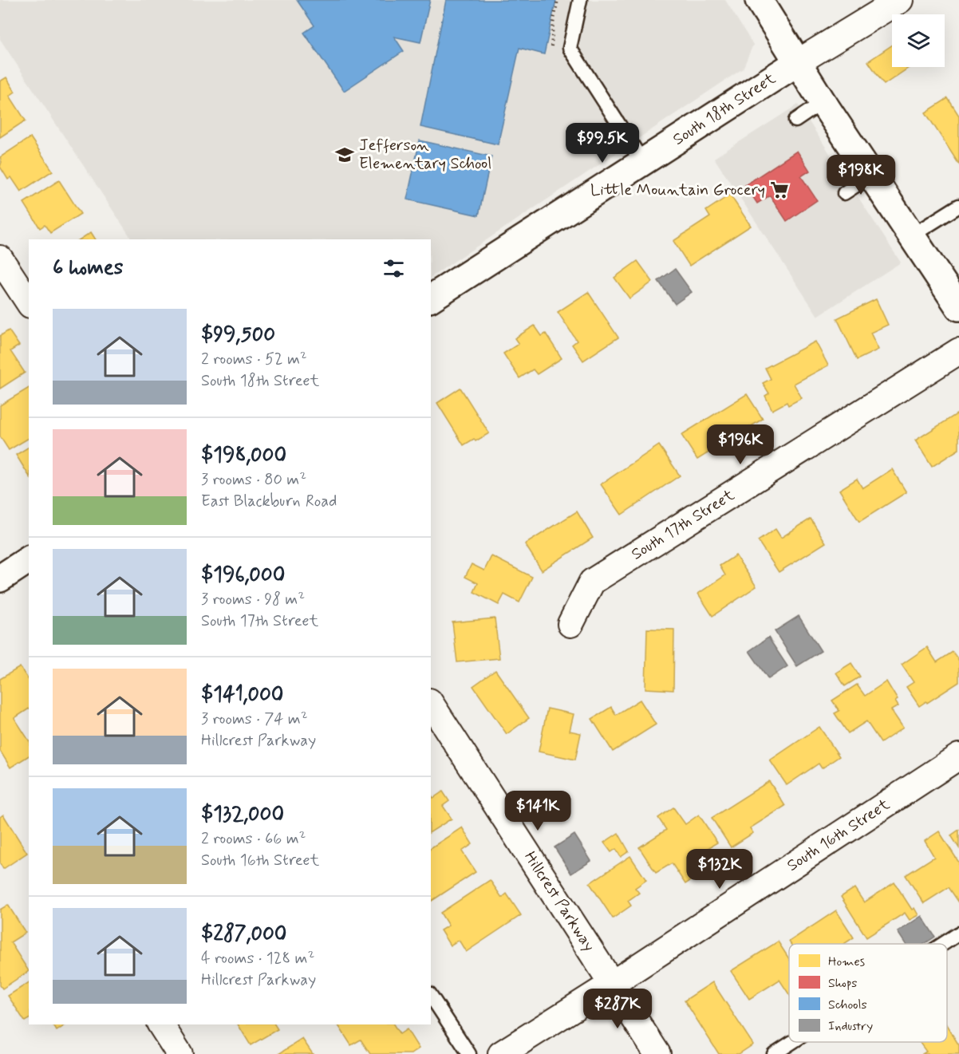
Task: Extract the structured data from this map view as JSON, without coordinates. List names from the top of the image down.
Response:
{
  "streets": {
    "street": [
      "South 18th Street",
      "South 17th Street",
      "South 16th Street",
      "Hillcrest Parkway"
    ]
  },
  "crossings": [
    ["South 16th Street", "Hillcrest Parkway"]
  ],
  "places": {
    "school or university": ["Jefferson Elementary School"],
    "supermarket": ["Little Mountain Grocery"]
  },
  "legend": [
    "Homes",
    "Shops",
    "Schools",
    "Industry"
  ],
  "page": {
    "price": [
      "$99.5K",
      "$198K",
      "$196K",
      "$141K",
      "$132K",
      "$287K"
    ],
    "heading": "6 homes",
    "list": [
      {
        "name": "$99,500",
        "note": "2 rooms · 52 m² · South 18th Street"
      },
      {
        "name": "$198,000",
        "note": "3 rooms · 80 m² · East Blackburn Road"
      },
      {
        "name": "$196,000",
        "note": "3 rooms · 98 m² · South 17th Street"
      },
      {
        "name": "$141,000",
        "note": "3 rooms · 74 m² · Hillcrest Parkway"
      },
      {
        "name": "$132,000",
        "note": "2 rooms · 66 m² · South 16th Street"
      },
      {
        "name": "$287,000",
        "note": "4 rooms · 128 m² · Hillcrest Parkway"
      }
    ]
  }
}
